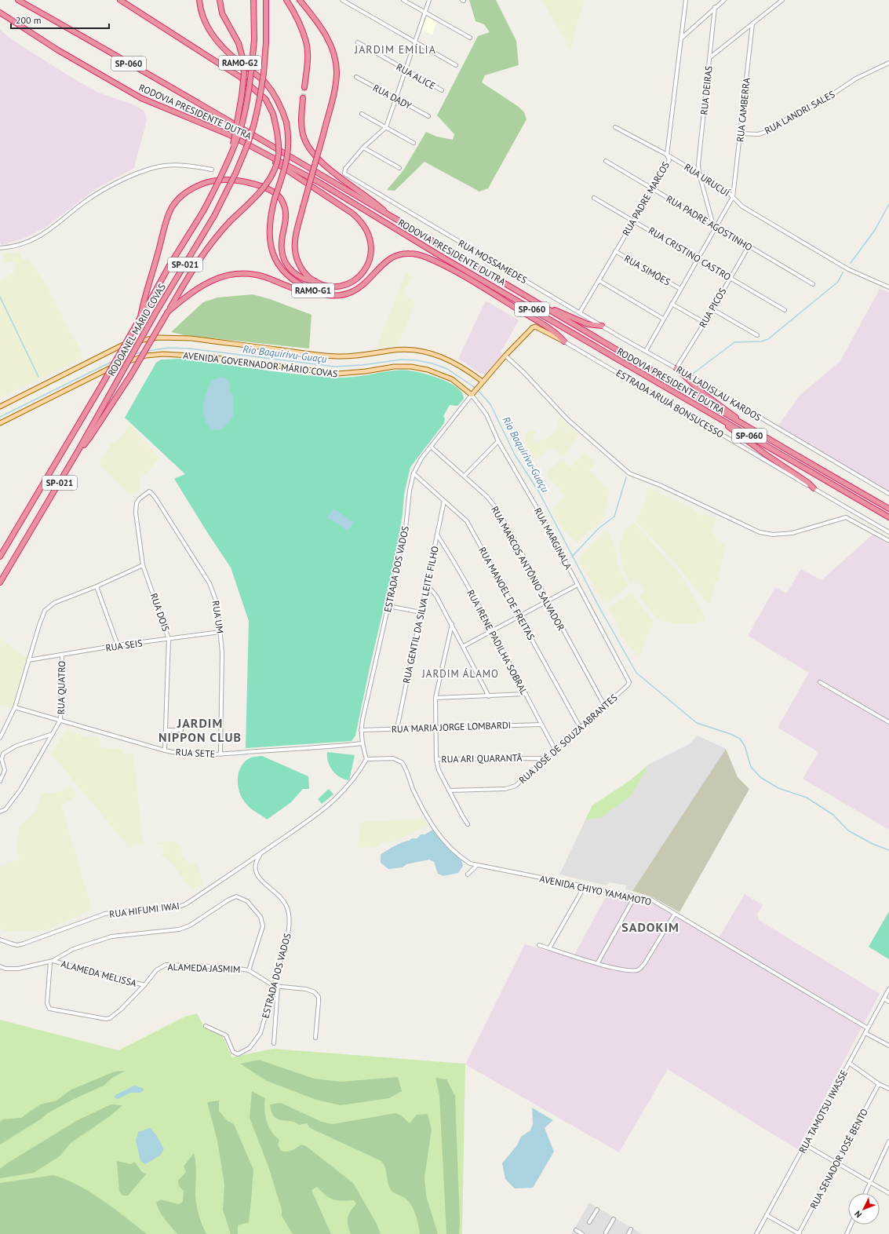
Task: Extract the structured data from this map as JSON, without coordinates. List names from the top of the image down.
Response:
{
  "streets": {
    "highway": [
      "RAMO-G2",
      "SP-060",
      "RODOVIA PRESIDENTE DUTRA",
      "SP-021",
      "RAMO-G1",
      "RODOANEL MÁRIO COVAS"
    ],
    "main road": ["AVENIDA GOVERNADOR MÁRIO COVAS"],
    "street": [
      "RUA ALICE",
      "RUA DEIRAS",
      "RUA DADY",
      "RUA CAMBERRA",
      "RUA LANDRI SALES",
      "RUA URUCUÍ",
      "RUA PADRE MARCOS",
      "RUA PADRE AGOSTINHO",
      "RUA CRISTINO CASTRO",
      "RUA MOSSAMEDES",
      "RUA SIMÕES",
      "RUA PICOS",
      "RUA LADISLAU KARDOS",
      "ESTRADA ARUJÁ BONSUCESSO",
      "RUA MARGINALA",
      "RUA MARCOS ANTÔNIO SALVADOR",
      "ESTRADA DOS VADOS",
      "RUA MANOEL DE FREITAS",
      "RUA DOIS",
      "RUA GENTIL DA SILVA LEITE FILHO",
      "RUA UM",
      "RUA IRENE PADILHA SOBRAL",
      "RUA SEIS",
      "RUA QUATRO",
      "RUA MARIA JORGE LOMBARDI",
      "RUA JOSÉ DE SOUZA ABRANTES",
      "RUA SETE",
      "RUA ARI QUARANTÃ",
      "AVENIDA CHIYO YAMAMOTO",
      "RUA HIFUMI IWAI",
      "ALAMEDA JASMIM",
      "ALAMEDA MELISSA",
      "RUA TAMOTSU IWASSE",
      "RUA SENADOR JOSÉ BENTO"
    ]
  },
  "crossings": [
    ["RAMO-G2", "RAMO-G1"],
    ["RUA DEIRAS", "RUA URUCUÍ"],
    ["RUA DEIRAS", "RUA PADRE AGOSTINHO"],
    ["RUA CAMBERRA", "RUA LANDRI SALES"],
    ["RUA CAMBERRA", "RUA URUCUÍ"],
    ["RUA URUCUÍ", "RUA PADRE MARCOS"],
    ["RUA PADRE MARCOS", "RUA PADRE AGOSTINHO"],
    ["RUA PADRE MARCOS", "RUA CRISTINO CASTRO"],
    ["RUA PADRE MARCOS", "RUA MOSSAMEDES"],
    ["RUA PADRE MARCOS", "RUA SIMÕES"],
    ["RUA PADRE AGOSTINHO", "RUA PICOS"],
    ["RUA CRISTINO CASTRO", "RUA PICOS"],
    ["RUA MOSSAMEDES", "RUA LADISLAU KARDOS"],
    ["RAMO-G1", "ESTRADA ARUJÁ BONSUCESSO"],
    ["RUA PICOS", "RUA LADISLAU KARDOS"],
    ["AVENIDA GOVERNADOR MÁRIO COVAS", "RUA MARGINALA"],
    ["AVENIDA GOVERNADOR MÁRIO COVAS", "ESTRADA DOS VADOS"],
    ["RUA MARGINALA", "ESTRADA DOS VADOS"],
    ["RUA MARGINALA", "RUA JOSÉ DE SOUZA ABRANTES"],
    ["RUA MARCOS ANTÔNIO SALVADOR", "ESTRADA DOS VADOS"],
    ["RUA MARCOS ANTÔNIO SALVADOR", "RUA JOSÉ DE SOUZA ABRANTES"],
    ["ESTRADA DOS VADOS", "RUA MANOEL DE FREITAS"],
    ["ESTRADA DOS VADOS", "RUA MARIA JORGE LOMBARDI"],
    ["ESTRADA DOS VADOS", "RUA SETE"],
    ["ESTRADA DOS VADOS", "AVENIDA CHIYO YAMAMOTO"],
    ["ESTRADA DOS VADOS", "RUA HIFUMI IWAI"],
    ["ESTRADA DOS VADOS", "ALAMEDA JASMIM"],
    ["RUA MANOEL DE FREITAS", "RUA GENTIL DA SILVA LEITE FILHO"],
    ["RUA MANOEL DE FREITAS", "RUA JOSÉ DE SOUZA ABRANTES"],
    ["RUA DOIS", "RUA UM"],
    ["RUA DOIS", "RUA SEIS"],
    ["RUA DOIS", "RUA SETE"],
    ["RUA GENTIL DA SILVA LEITE FILHO", "RUA IRENE PADILHA SOBRAL"],
    ["RUA GENTIL DA SILVA LEITE FILHO", "RUA MARIA JORGE LOMBARDI"],
    ["RUA UM", "RUA SEIS"],
    ["RUA UM", "RUA SETE"],
    ["RUA IRENE PADILHA SOBRAL", "RUA MARIA JORGE LOMBARDI"],
    ["RUA IRENE PADILHA SOBRAL", "RUA JOSÉ DE SOUZA ABRANTES"],
    ["RUA SEIS", "RUA QUATRO"],
    ["RUA QUATRO", "RUA SETE"],
    ["RUA JOSÉ DE SOUZA ABRANTES", "RUA ARI QUARANTÃ"],
    ["AVENIDA CHIYO YAMAMOTO", "RUA HIFUMI IWAI"],
    ["AVENIDA CHIYO YAMAMOTO", "RUA TAMOTSU IWASSE"],
    ["ALAMEDA JASMIM", "ALAMEDA MELISSA"]
  ],
  "districts": [
    "JARDIM EMÍLIA",
    "JARDIM ÁLAMO",
    "JARDIM NIPPON CLUB",
    "SADOKIM"
  ],
  "water": ["Rio Baquirivu-Guaçu"],
  "scale_bar": "200 m",
  "north": "bottom left"
}
